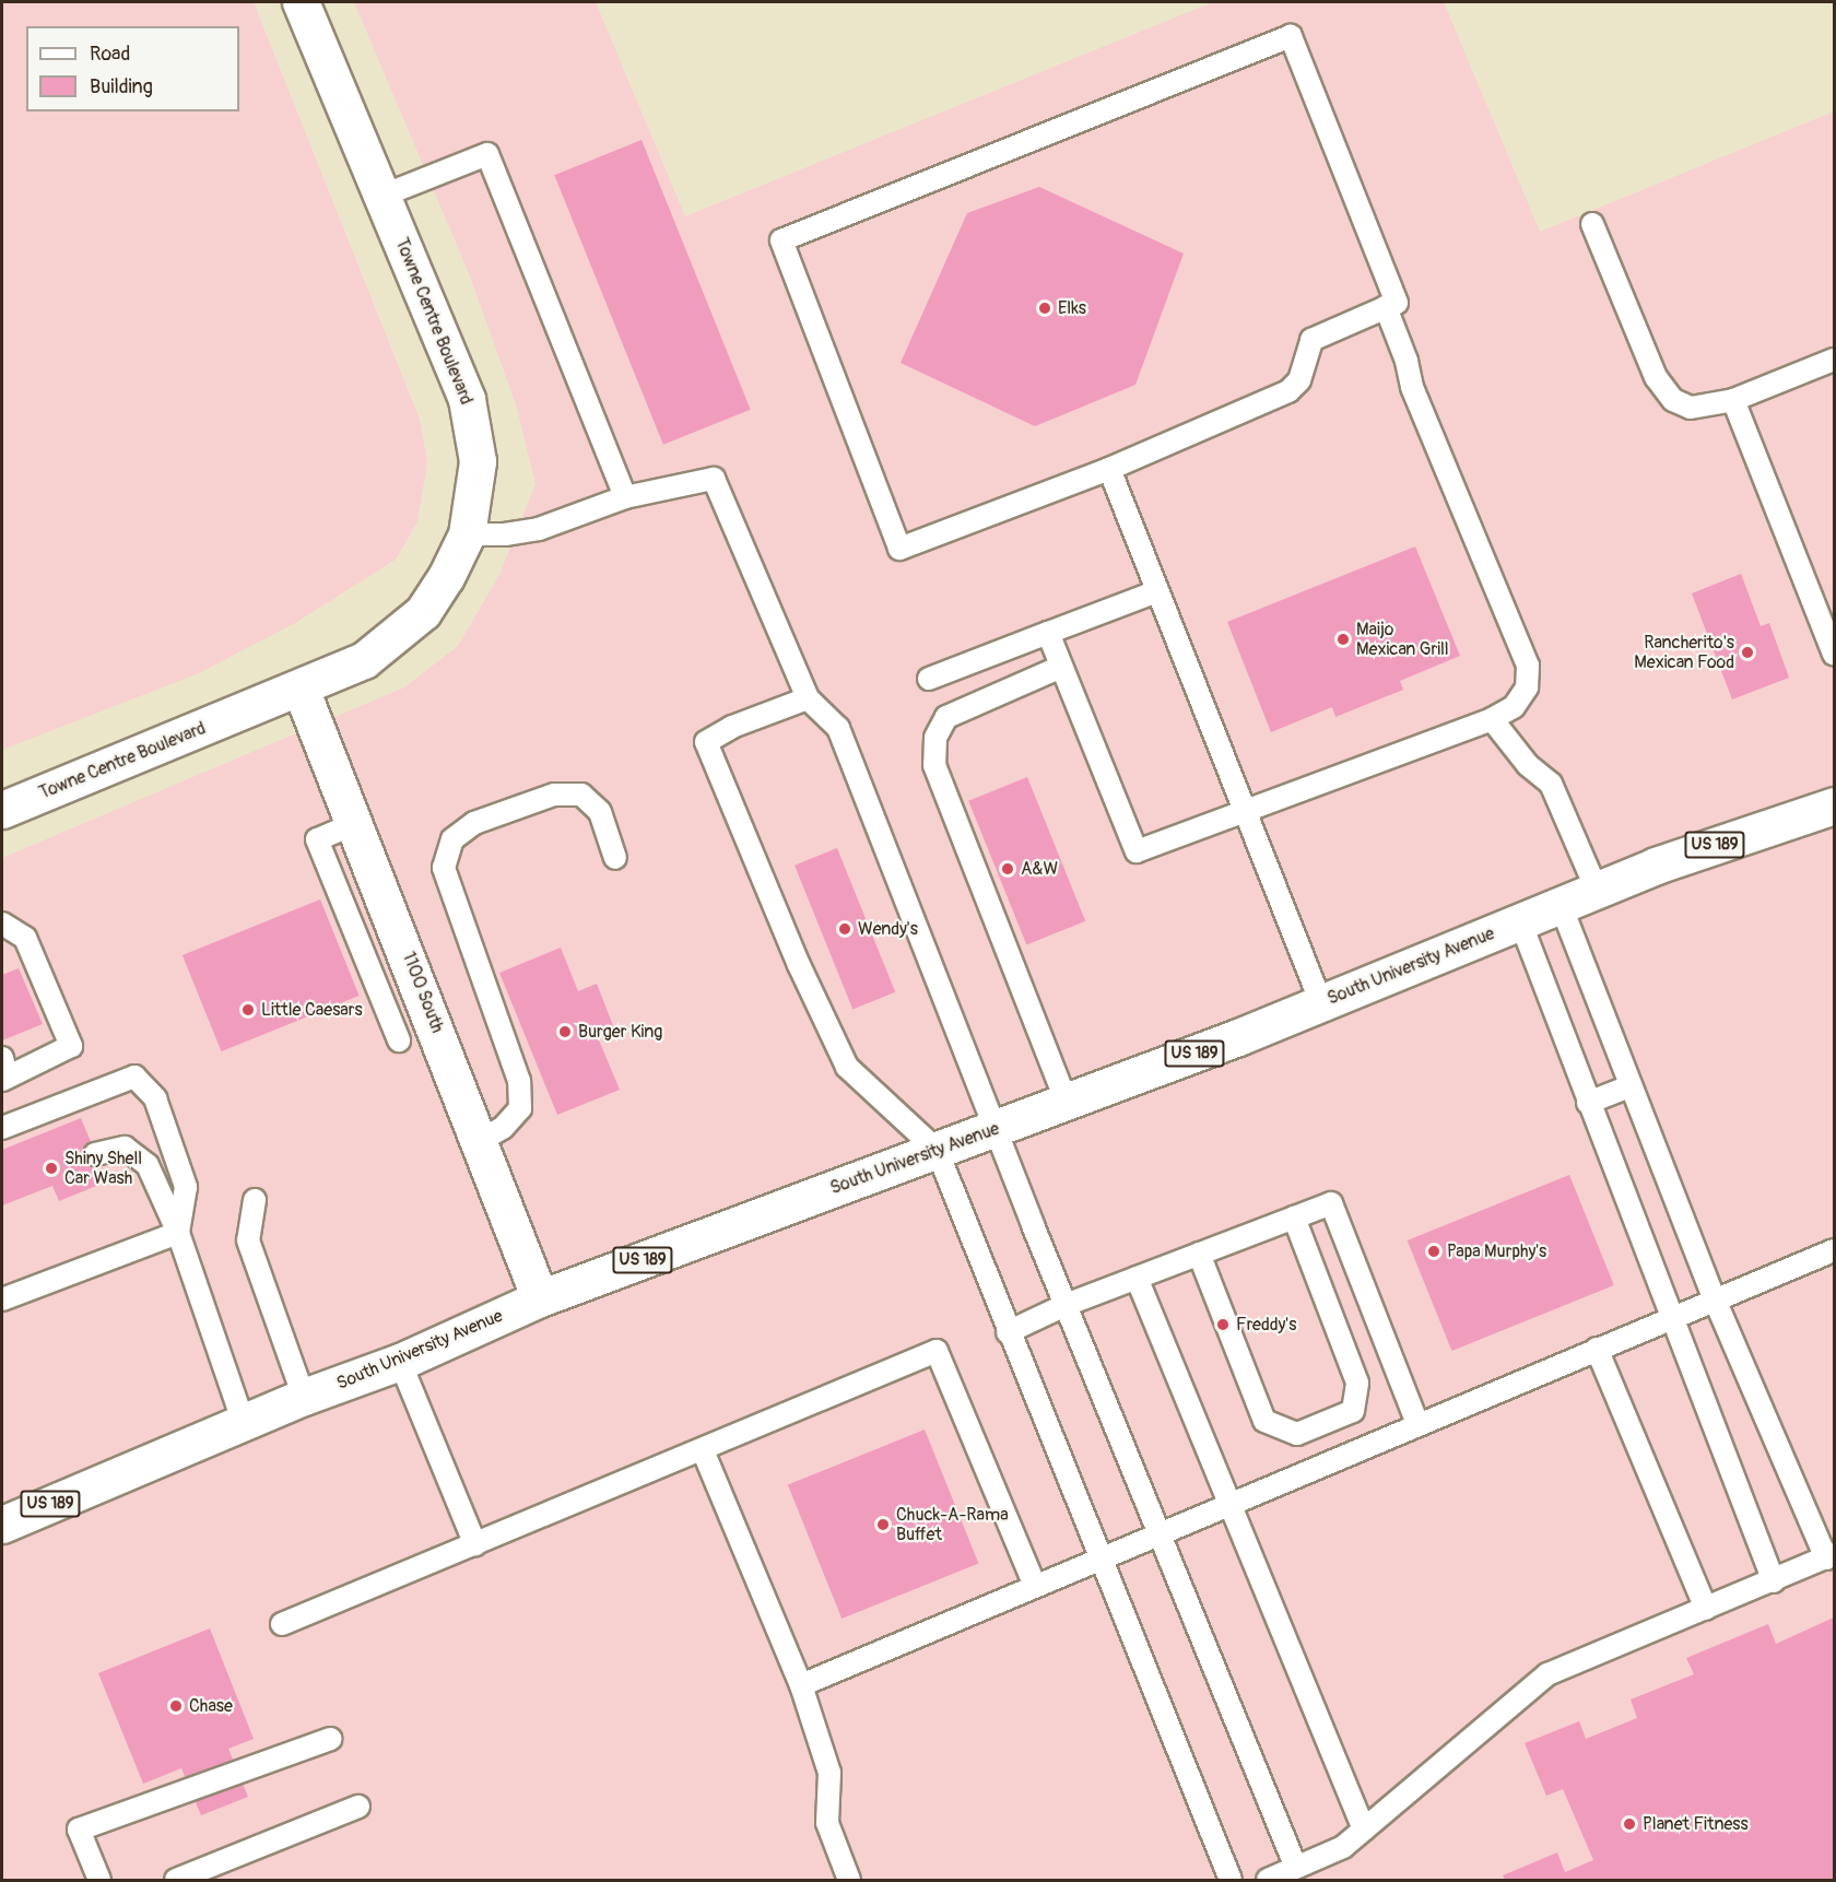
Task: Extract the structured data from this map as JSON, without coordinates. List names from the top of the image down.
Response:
{
  "streets": {
    "main road": [
      "Towne Centre Boulevard",
      "US 189",
      "South University Avenue",
      "1100 South"
    ]
  },
  "crossings": [
    ["Towne Centre Boulevard", "1100 South"],
    ["South University Avenue", "1100 South"]
  ],
  "places": [
    "Elks",
    "Maijo Mexican Grill",
    "Rancherito's Mexican Food",
    "A&W",
    "Wendy's",
    "Little Caesars",
    "Burger King",
    "Shiny Shell Car Wash",
    "Papa Murphy's",
    "Freddy's",
    "Chuck-A-Rama Buffet",
    "Chase",
    "Planet Fitness"
  ],
  "legend": ["Road", "Building"]
}
